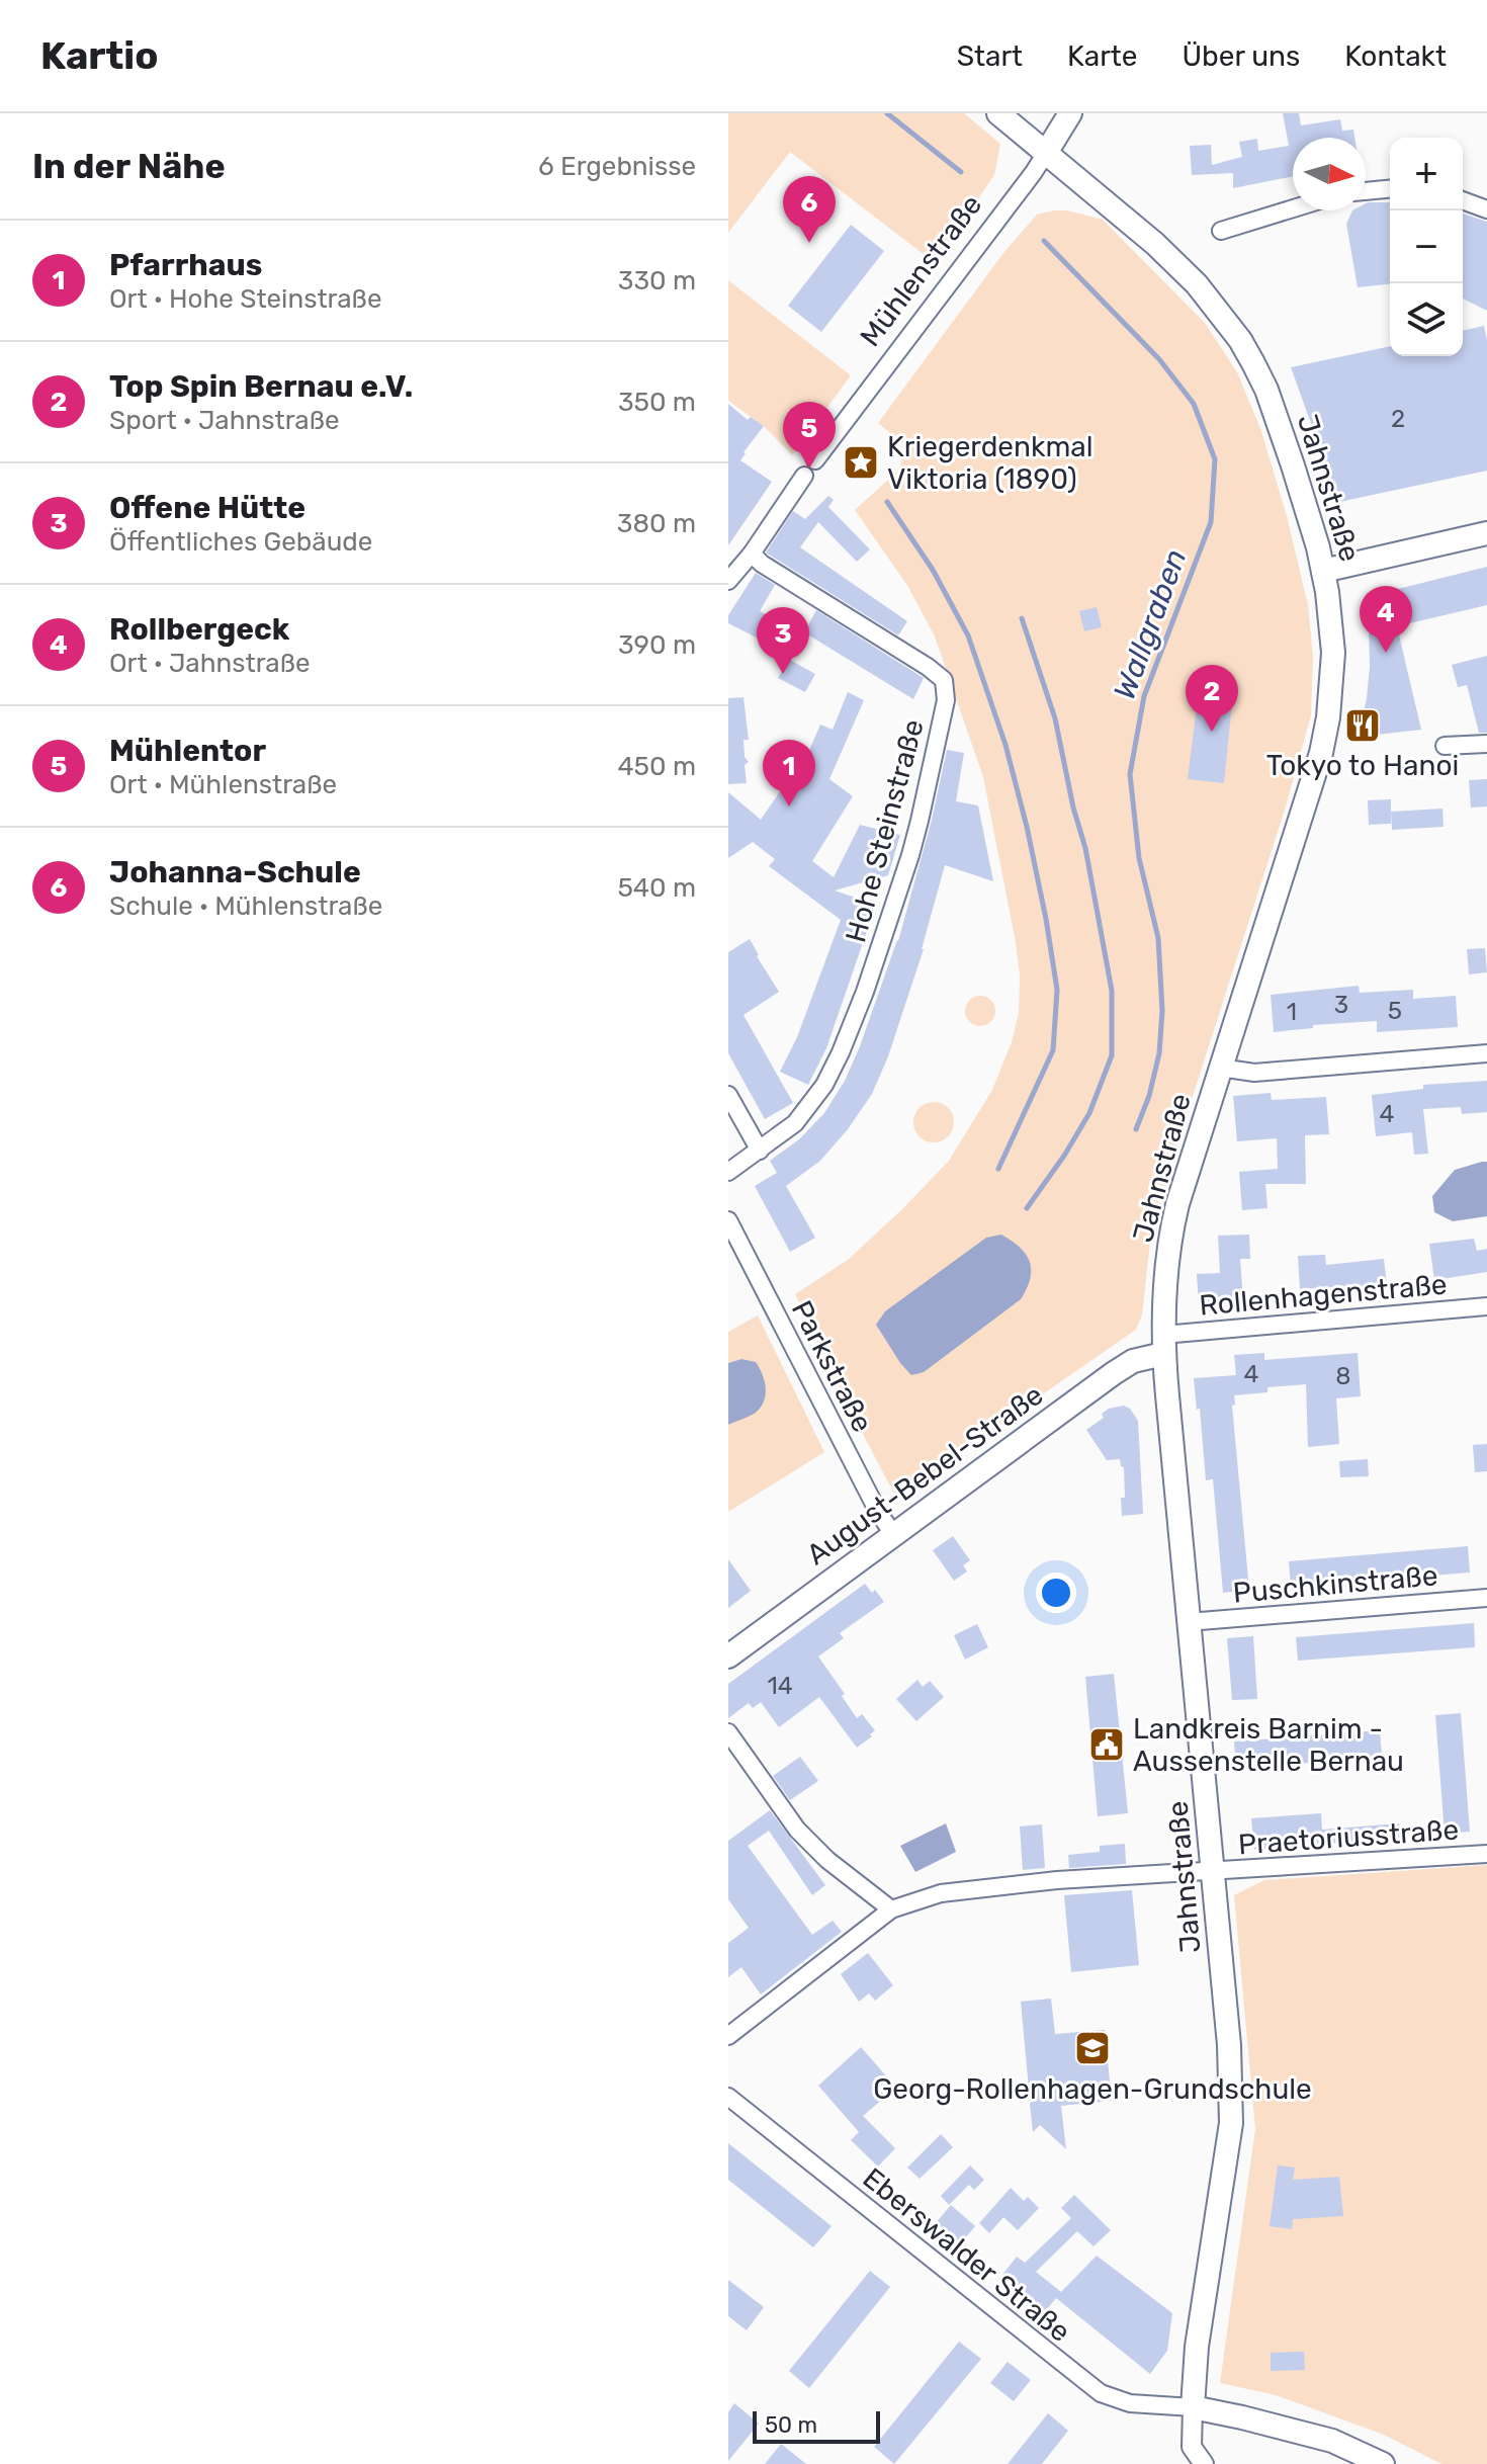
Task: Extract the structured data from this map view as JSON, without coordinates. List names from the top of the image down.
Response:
{
  "streets": {
    "main road": ["Mühlenstraße", "Jahnstraße", "August-Bebel-Straße"],
    "street": [
      "Hohe Steinstraße",
      "Rollenhagenstraße",
      "Parkstraße",
      "Puschkinstraße",
      "Praetoriusstraße",
      "Eberswalder Straße"
    ]
  },
  "crossings": [
    ["Mühlenstraße", "Jahnstraße"],
    ["Jahnstraße", "Rollenhagenstraße"],
    ["Jahnstraße", "August-Bebel-Straße"],
    ["Jahnstraße", "Puschkinstraße"],
    ["Jahnstraße", "Praetoriusstraße"],
    ["Jahnstraße", "Eberswalder Straße"],
    ["Rollenhagenstraße", "August-Bebel-Straße"],
    ["Parkstraße", "August-Bebel-Straße"]
  ],
  "water": ["Wallgraben"],
  "places": {
    "place": ["Kriegerdenkmal Viktoria (1890)"],
    "restaurant": ["Tokyo to Hanoi"],
    "public building": ["Landkreis Barnim - Aussenstelle Bernau"],
    "school or university": ["Georg-Rollenhagen-Grundschule"]
  },
  "house_numbers": [
    "2",
    "3",
    "5",
    "1",
    "4",
    "4",
    "8",
    "14"
  ],
  "scale_bar": "50 m",
  "north": "right",
  "page": {
    "header": "Kartio",
    "nav": [
      "Start",
      "Karte",
      "Über uns",
      "Kontakt"
    ],
    "heading": ["In der Nähe", "6 Ergebnisse"],
    "map_buttons": ["+", "−"],
    "pins": [
      "6",
      "5",
      "4",
      "3",
      "2",
      "1"
    ],
    "list": [
      {
        "mark": "1",
        "name": "Pfarrhaus",
        "note": "Ort · Hohe Steinstraße",
        "value": "330 m"
      },
      {
        "mark": "2",
        "name": "Top Spin Bernau e.V.",
        "note": "Sport · Jahnstraße",
        "value": "350 m"
      },
      {
        "mark": "3",
        "name": "Offene Hütte",
        "note": "Öffentliches Gebäude",
        "value": "380 m"
      },
      {
        "mark": "4",
        "name": "Rollbergeck",
        "note": "Ort · Jahnstraße",
        "value": "390 m"
      },
      {
        "mark": "5",
        "name": "Mühlentor",
        "note": "Ort · Mühlenstraße",
        "value": "450 m"
      },
      {
        "mark": "6",
        "name": "Johanna-Schule",
        "note": "Schule · Mühlenstraße",
        "value": "540 m"
      }
    ],
    "scale": "50 m"
  }
}
